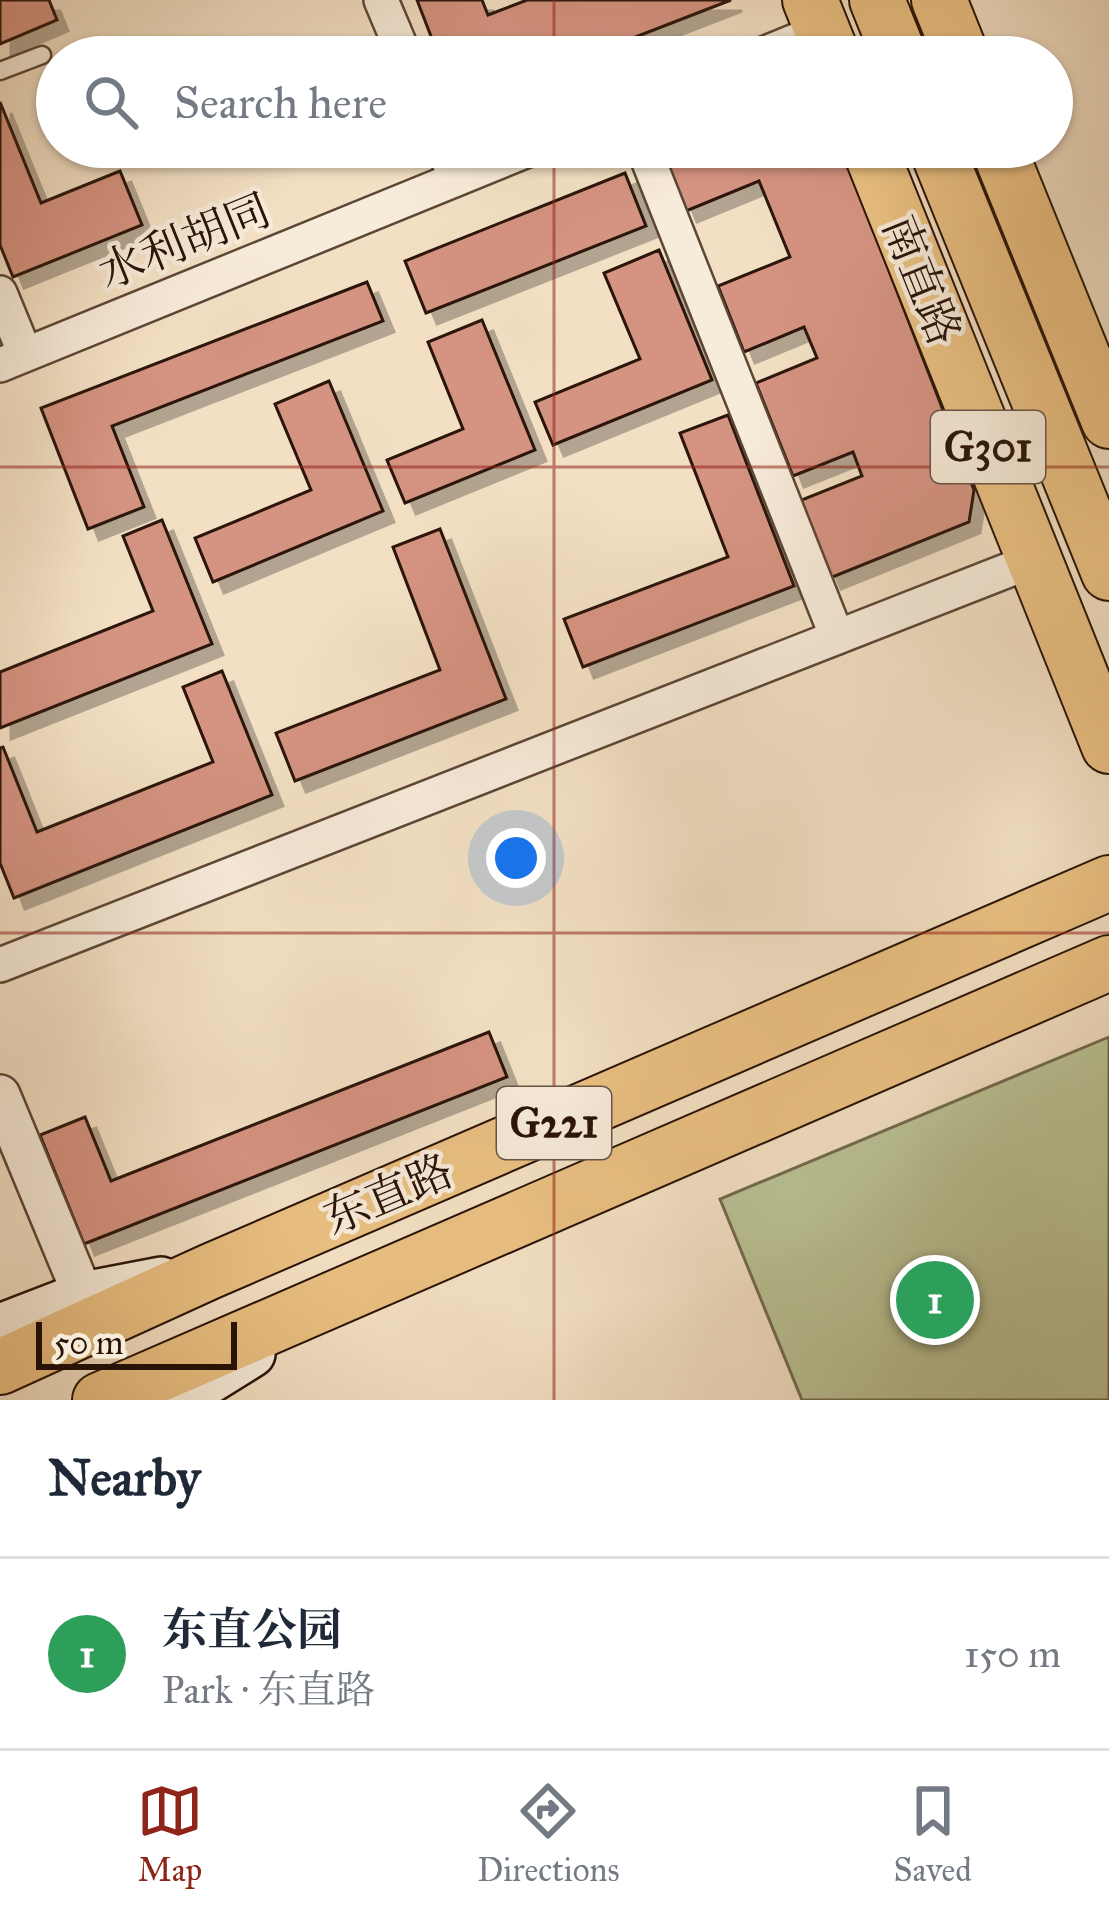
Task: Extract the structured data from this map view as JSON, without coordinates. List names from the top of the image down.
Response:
{
  "streets": {
    "highway": [
      "南直路",
      "G301",
      "G221",
      "东直路"
    ],
    "street": ["水利胡同"]
  },
  "scale_bar": "50 m",
  "page": {
    "search": "Search here",
    "pins": "1",
    "scale": "50 m",
    "heading": "Nearby",
    "list": [
      {
        "mark": "1",
        "name": "东直公园",
        "note": "Park · 东直路",
        "value": "150 m"
      }
    ],
    "nav": ["Map", "Directions", "Saved"]
  }
}
